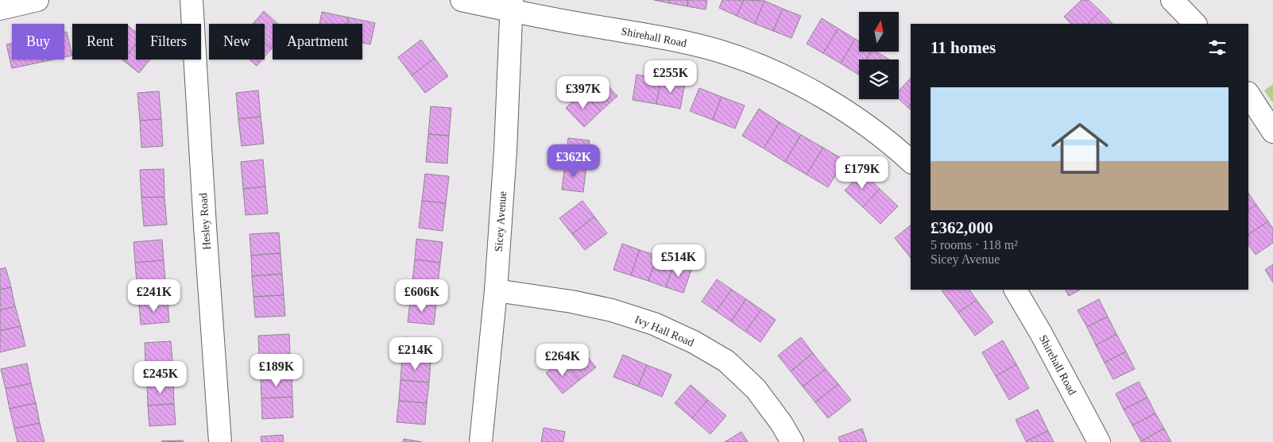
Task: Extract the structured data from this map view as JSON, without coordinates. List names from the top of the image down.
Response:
{
  "streets": {
    "street": [
      "Shirehall Road",
      "Hesley Road",
      "Sicey Avenue",
      "Ivy Hall Road"
    ]
  },
  "crossings": [
    ["Shirehall Road", "Sicey Avenue"],
    ["Sicey Avenue", "Ivy Hall Road"]
  ],
  "north": "top",
  "page": {
    "chip": [
      "Buy",
      "Rent",
      "Filters",
      "New",
      "Apartment"
    ],
    "heading": "11 homes",
    "price": [
      "£255K",
      "£397K",
      "£362K",
      "£179K",
      "£514K",
      "£241K",
      "£606K",
      "£214K",
      "£264K",
      "£189K",
      "£245K"
    ],
    "list": [
      {
        "name": "£362,000",
        "note": "5 rooms · 118 m² · Sicey Avenue"
      }
    ]
  }
}
